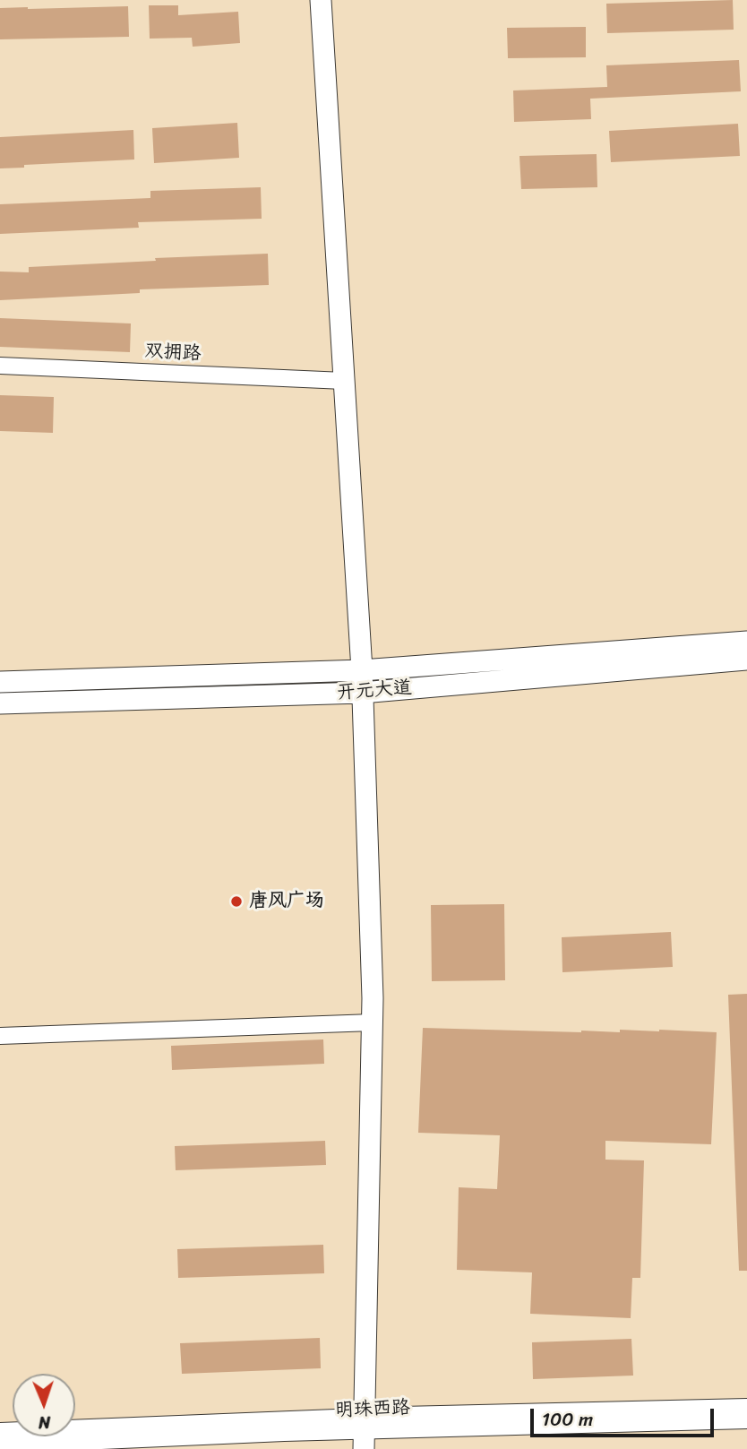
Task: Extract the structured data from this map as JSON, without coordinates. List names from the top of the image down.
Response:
{
  "streets": {
    "main road": ["开元大道"],
    "street": ["双拥路", "明珠西路"]
  },
  "places": ["唐风广场"],
  "scale_bar": "100 m",
  "north": "bottom"
}
